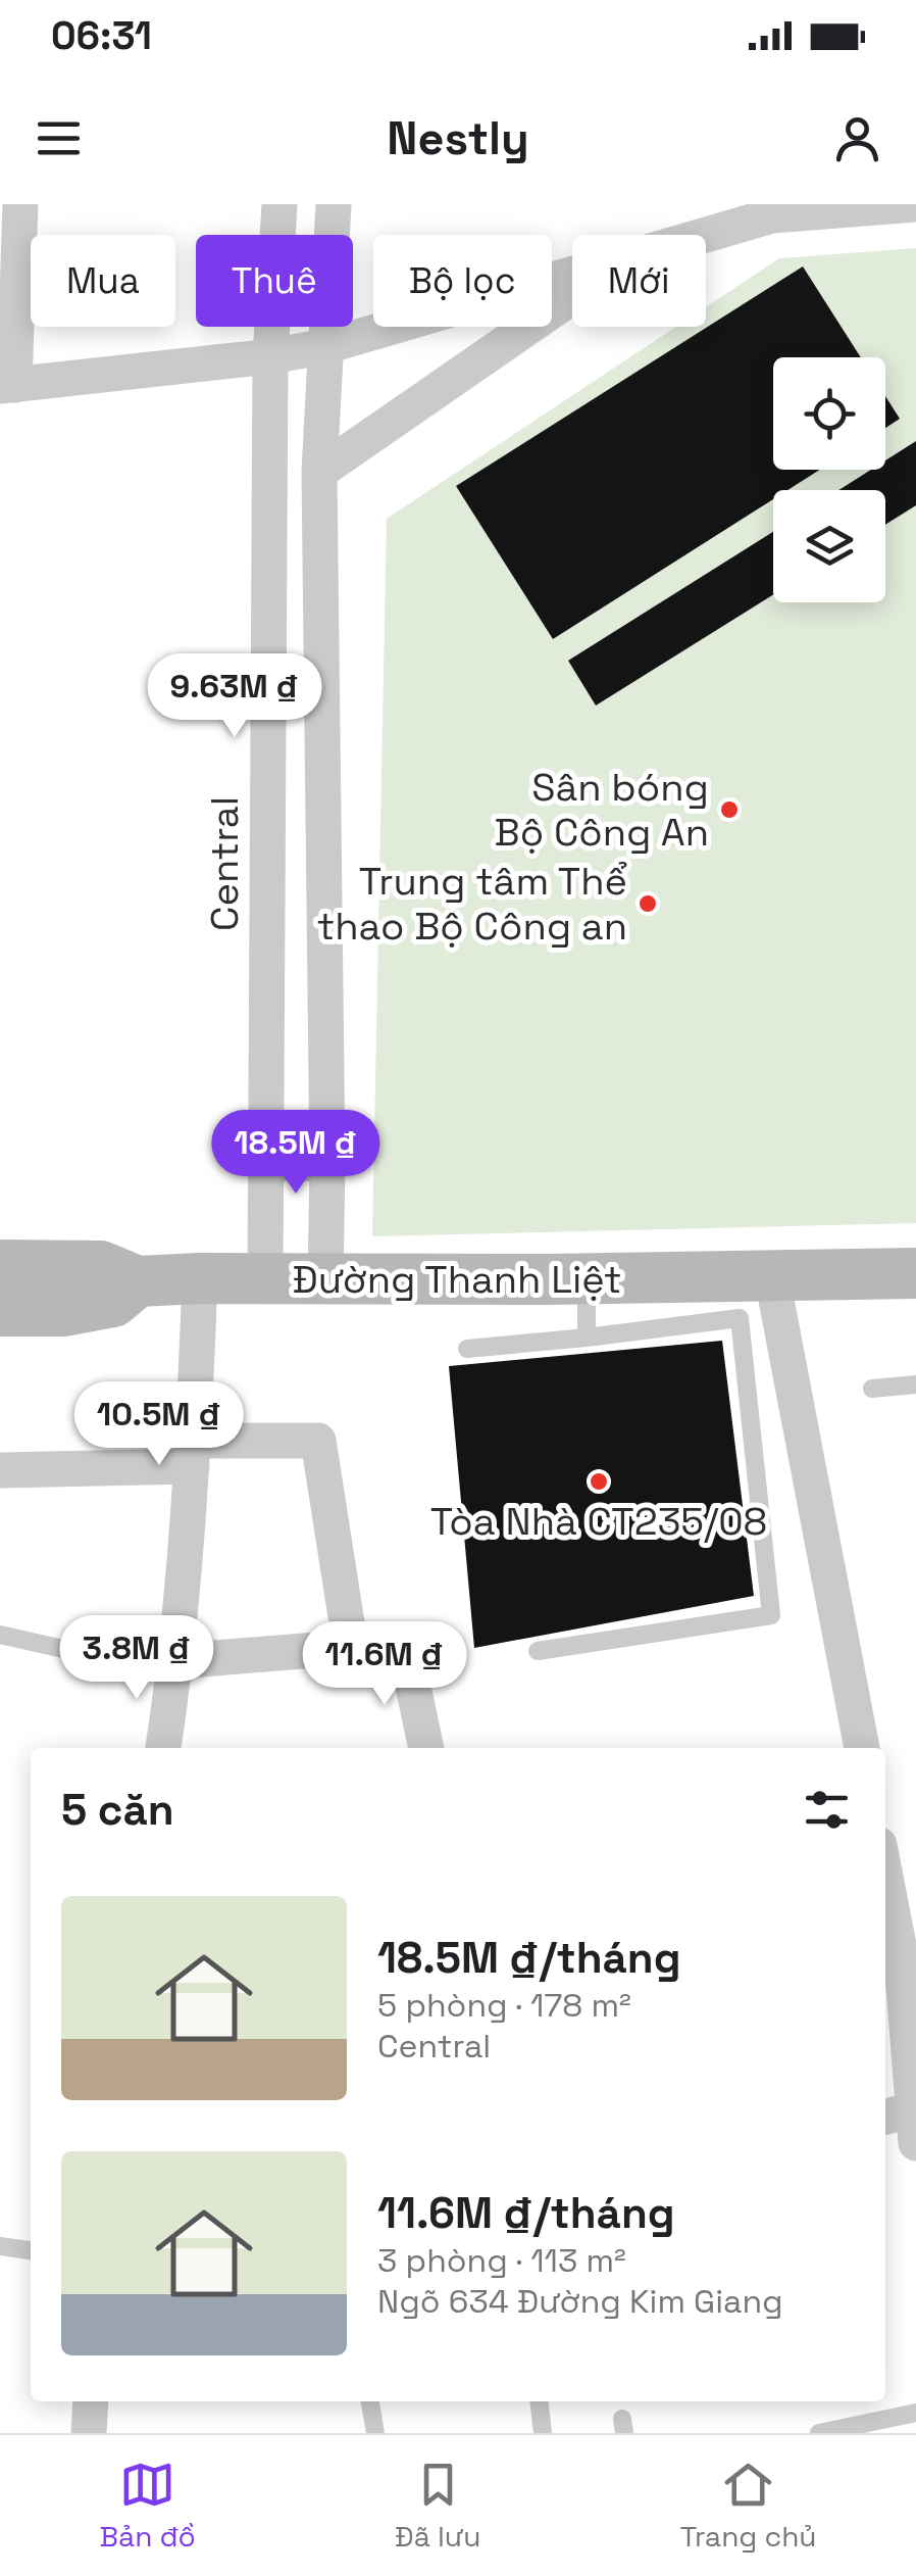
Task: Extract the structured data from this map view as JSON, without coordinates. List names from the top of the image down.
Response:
{
  "streets": {
    "street": ["Central", "Đường Thanh Liệt"]
  },
  "crossings": [
    ["Central", "Đường Thanh Liệt"]
  ],
  "places": ["Sân bóng Bộ Công An", "Trung tâm Thể thao Bộ Công an", "Tòa Nhà CT235/08"],
  "page": {
    "status": "06:31",
    "header": "Nestly",
    "chip": [
      "Mua",
      "Thuê",
      "Bộ lọc",
      "Mới"
    ],
    "price": [
      "9.63M ₫",
      "18.5M ₫",
      "10.5M ₫",
      "3.8M ₫",
      "11.6M ₫"
    ],
    "heading": "5 căn",
    "list": [
      {
        "name": "18.5M ₫/tháng",
        "note": "5 phòng · 178 m² · Central"
      },
      {
        "name": "11.6M ₫/tháng",
        "note": "3 phòng · 113 m² · Ngõ 634 Đường Kim Giang"
      }
    ],
    "tabs": ["Bản đồ", "Đã lưu", "Trang chủ"]
  }
}
